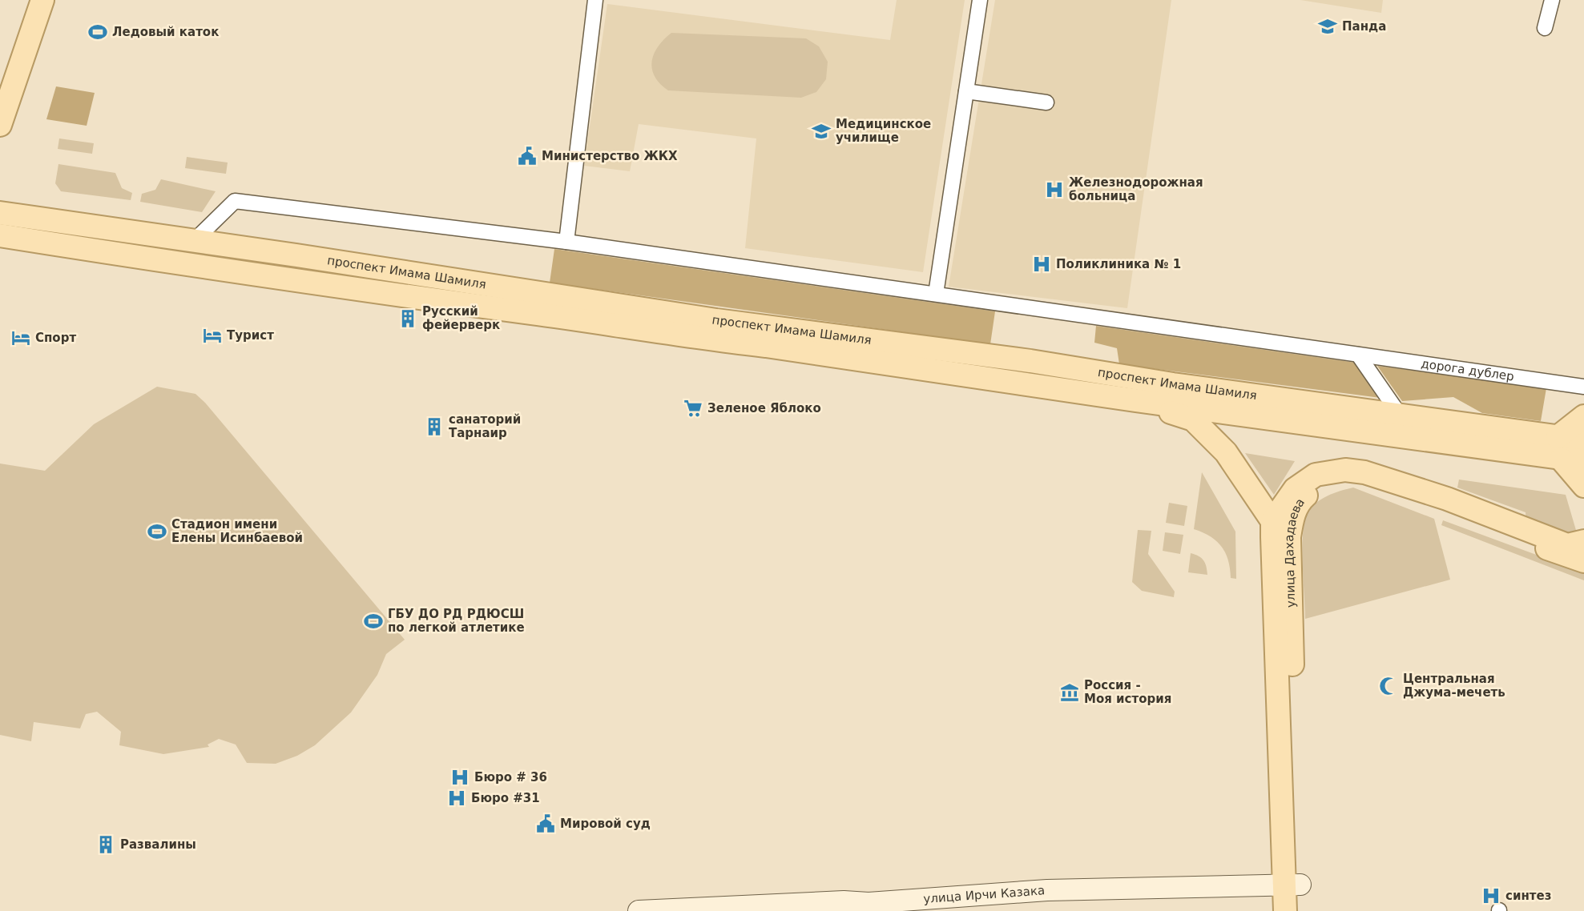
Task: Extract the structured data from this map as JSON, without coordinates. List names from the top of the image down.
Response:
{
  "streets": {
    "main road": ["проспект Имама Шамиля", "улица Дахадаева", "улица Ирчи Казака"],
    "street": ["дорога дублер"]
  },
  "crossings": [
    ["проспект Имама Шамиля", "дорога дублер"],
    ["улица Дахадаева", "улица Ирчи Казака"]
  ],
  "places": {
    "school or university": ["Панда", "Медицинское училище"],
    "sports": ["Ледовый каток", "Стадион имени Елены Исинбаевой", "ГБУ ДО РД РДЮСШ по легкой атлетике"],
    "public building": ["Министерство ЖКХ", "Мировой суд"],
    "hospital": [
      "Железнодорожная больница",
      "Поликлиника № 1",
      "Бюро # 36",
      "Бюро #31",
      "синтез"
    ],
    "building": ["Русский фейерверк", "санаторий Тарнаир", "Развалины"],
    "hotel": ["Турист", "Спорт"],
    "supermarket": ["Зеленое Яблоко"],
    "mosque": ["Центральная Джума-мечеть"],
    "museum": ["Россия - Моя история"]
  }
}
